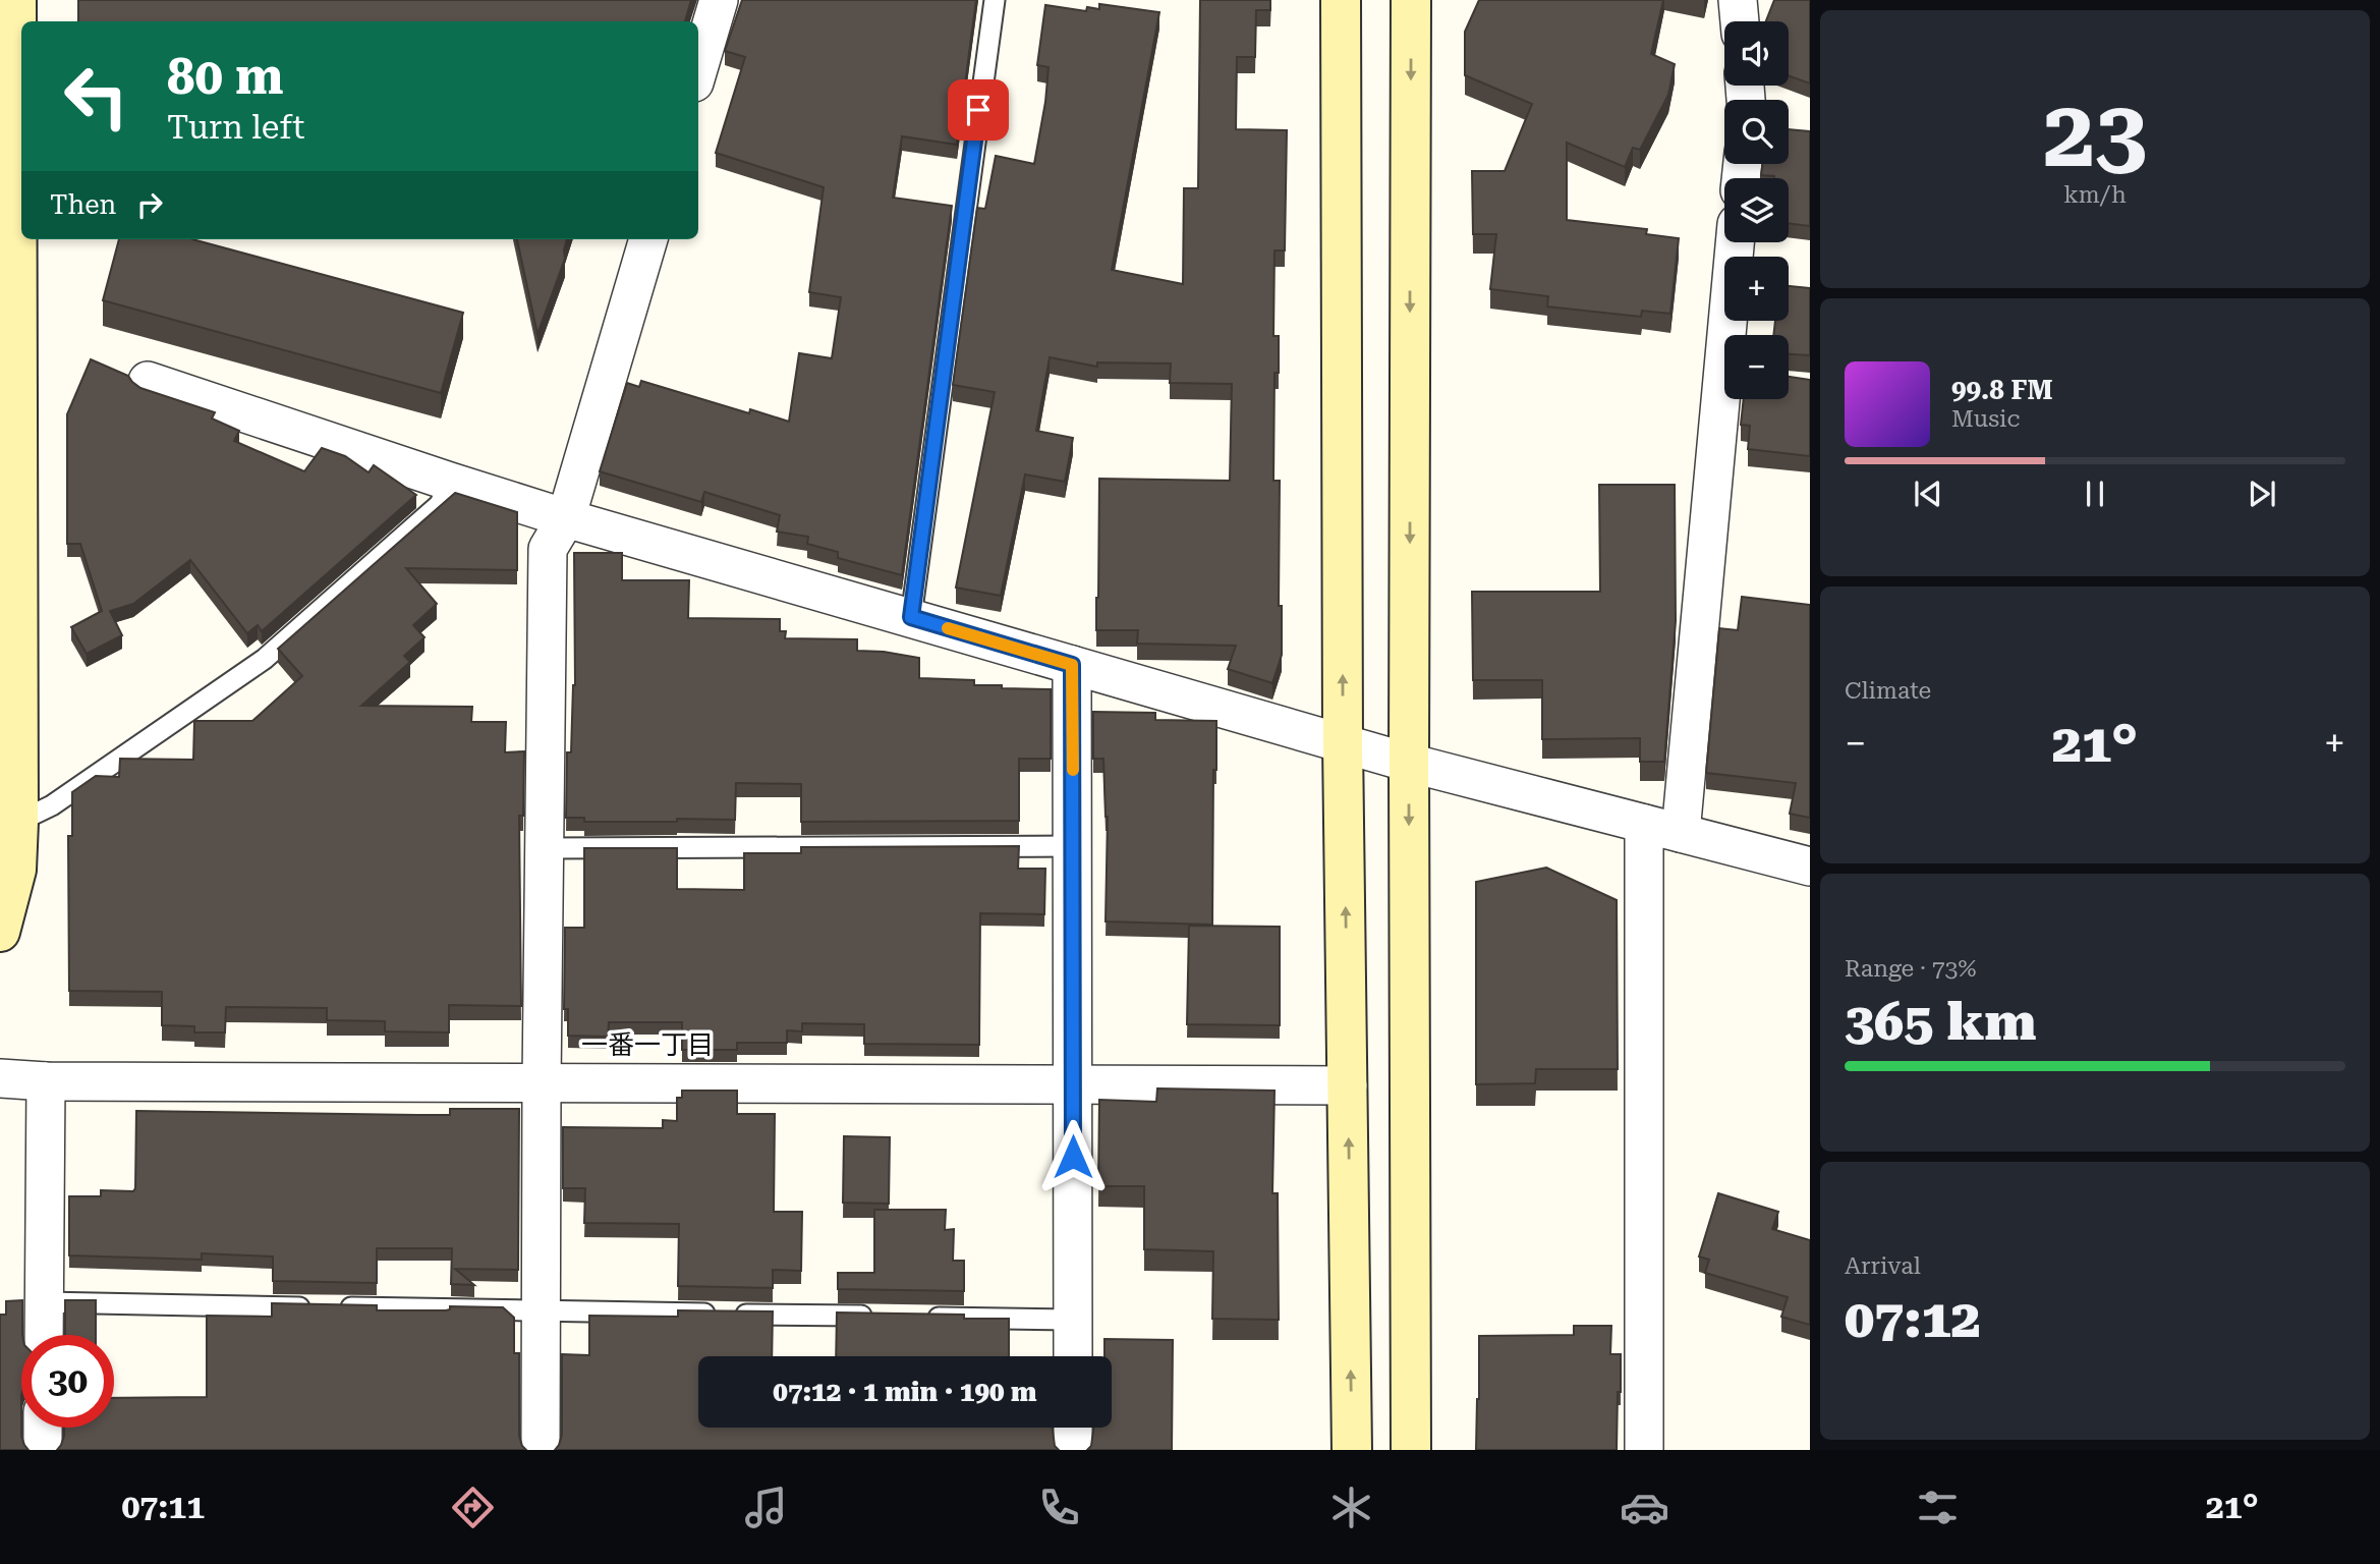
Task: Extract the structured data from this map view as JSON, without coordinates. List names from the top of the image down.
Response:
{
  "districts": ["一番一丁目"],
  "page": {
    "tile": [
      ["23", "km/h"],
      "Climate",
      ["Range · 73%", "365 km"],
      ["Arrival", "07:12"]
    ],
    "map_buttons": ["+", "−"],
    "turn": ["80 m", "Turn left"],
    "then": "Then",
    "song": ["99.8 FM", "Music"],
    "heat": ["−", "21°", "+"],
    "limit": "30",
    "trip": "07:12 · 1 min · 190 m",
    "tabs": ["07:11", "21°"]
  }
}
